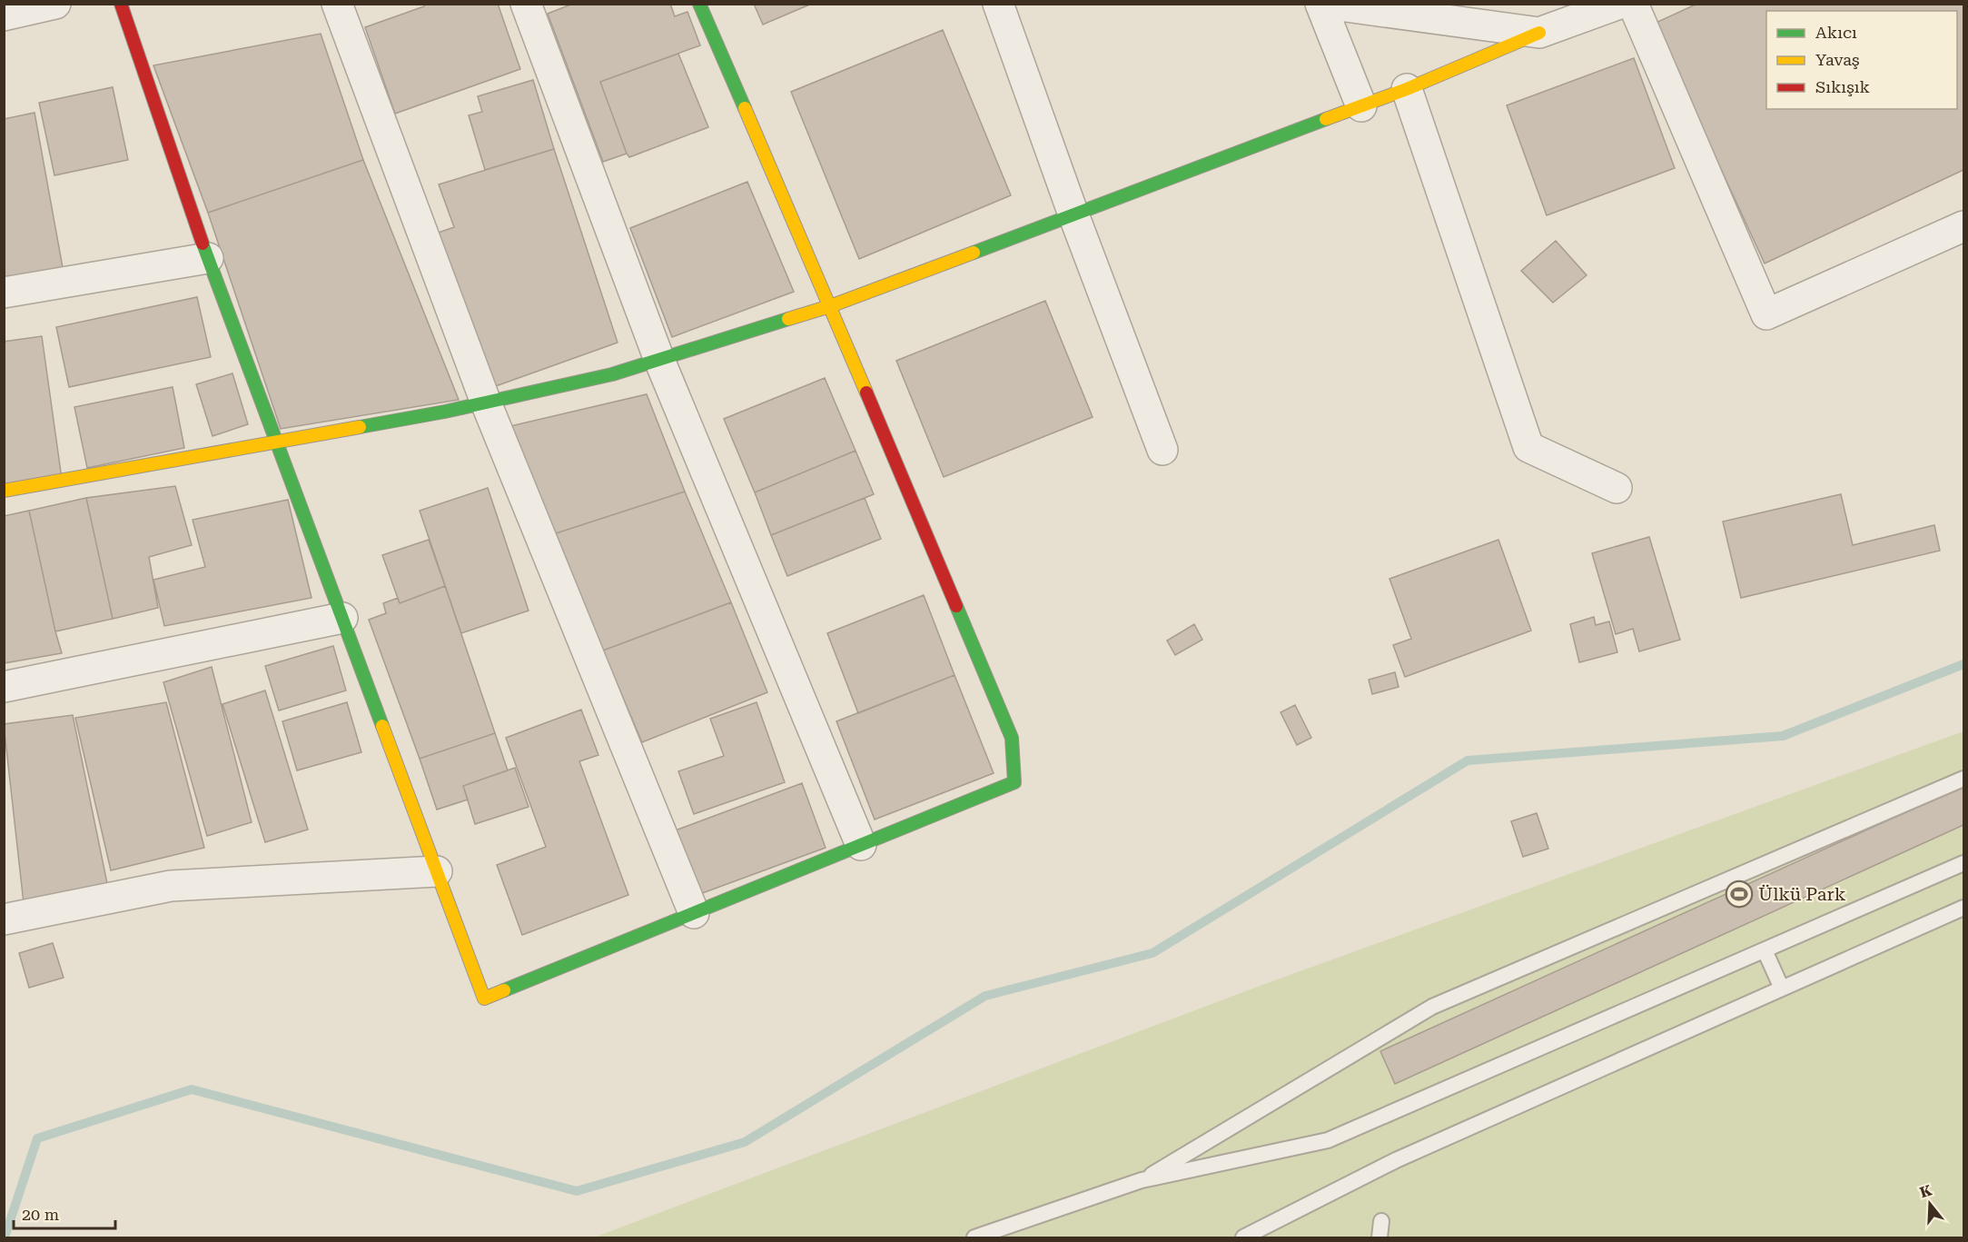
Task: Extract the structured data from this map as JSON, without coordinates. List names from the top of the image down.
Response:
{
  "places": {
    "sports": ["Ülkü Park"]
  },
  "legend": ["Akıcı", "Yavaş", "Sıkışık"],
  "scale_bar": "20 m",
  "north": "top"
}
